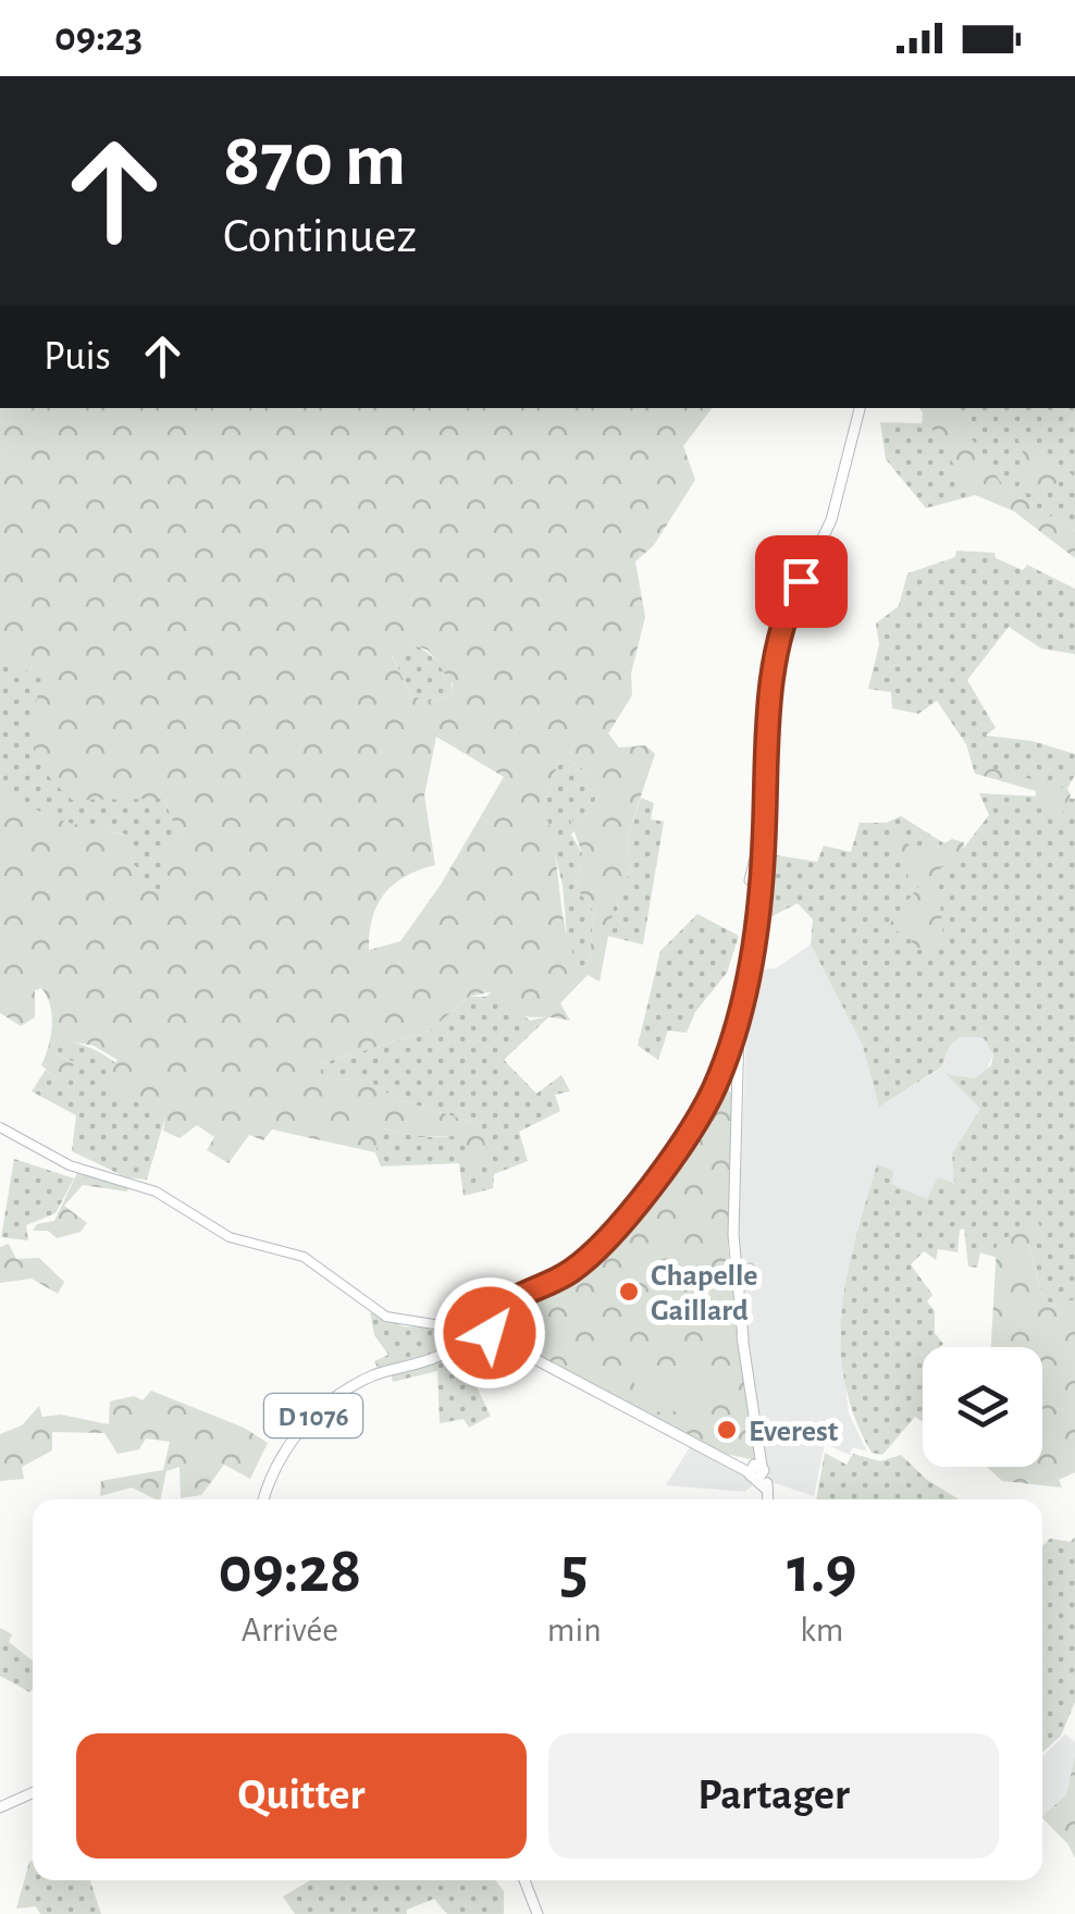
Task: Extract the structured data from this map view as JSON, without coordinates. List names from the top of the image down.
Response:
{
  "streets": {
    "main road": ["D 1076"]
  },
  "places": ["Chapelle Gaillard", "Everest"],
  "page": {
    "status": "09:23",
    "turn": ["870 m", "Continuez"],
    "then": "Puis",
    "eta": [
      "09:28",
      "Arrivée",
      "5",
      "min",
      "1.9",
      "km"
    ],
    "buttons": ["Quitter", "Partager"]
  }
}
